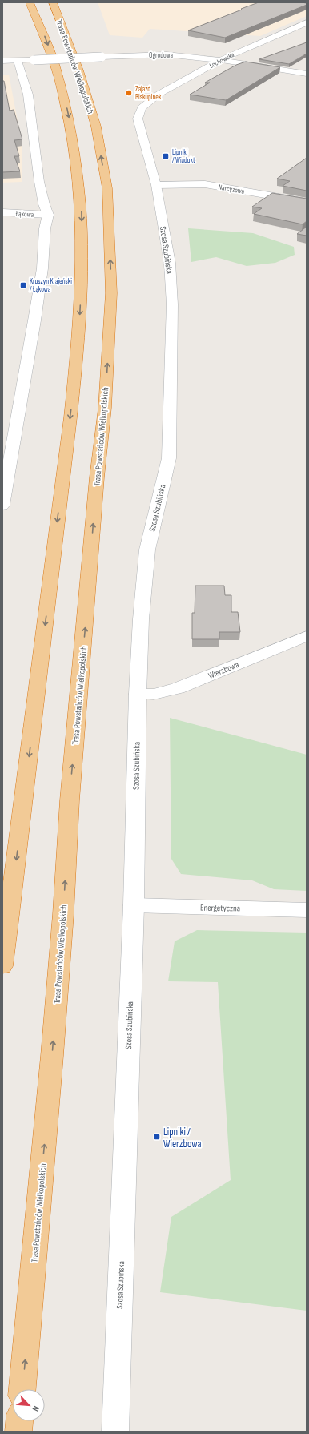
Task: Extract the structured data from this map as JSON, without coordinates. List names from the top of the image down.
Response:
{
  "streets": {
    "highway": ["Trasa Powstańców Wielkopolskich"],
    "street": [
      "Ogrodowa",
      "Łochowska",
      "Narcyzowa",
      "Łąkowa",
      "Szosa Szubińska",
      "Wierzbowa",
      "Energetyczna"
    ]
  },
  "crossings": [
    ["Ogrodowa", "Łochowska"],
    ["Łochowska", "Szosa Szubińska"],
    ["Narcyzowa", "Szosa Szubińska"],
    ["Szosa Szubińska", "Wierzbowa"],
    ["Szosa Szubińska", "Energetyczna"]
  ],
  "places": {
    "other": ["Zajazd Biskupinek"],
    "transit": ["Lipniki / Wiadukt", "Kruszyn Krajeński / Łąkowa", "Lipniki / Wierzbowa"]
  },
  "north": "bottom right"
}
